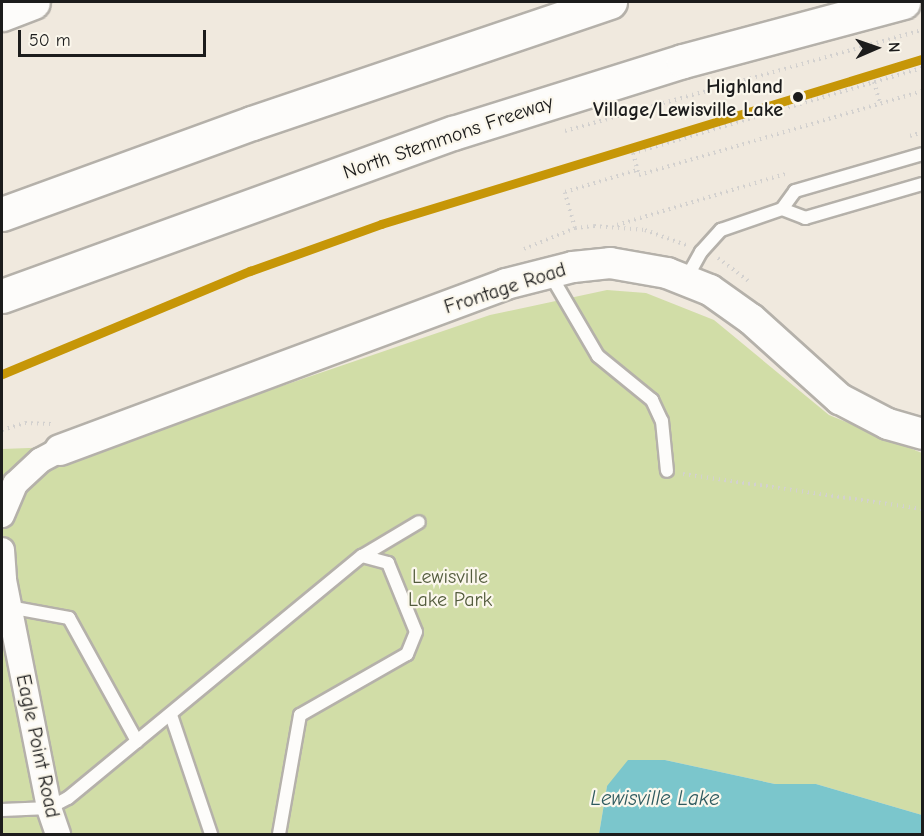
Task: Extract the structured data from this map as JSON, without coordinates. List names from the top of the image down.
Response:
{
  "streets": {
    "main road": ["North Stemmons Freeway"],
    "street": ["Frontage Road", "Eagle Point Road"]
  },
  "water": ["Lewisville Lake"],
  "parks": ["Lewisville Lake Park"],
  "places": ["Highland Village/Lewisville Lake"],
  "scale_bar": "50 m",
  "north": "right"
}
